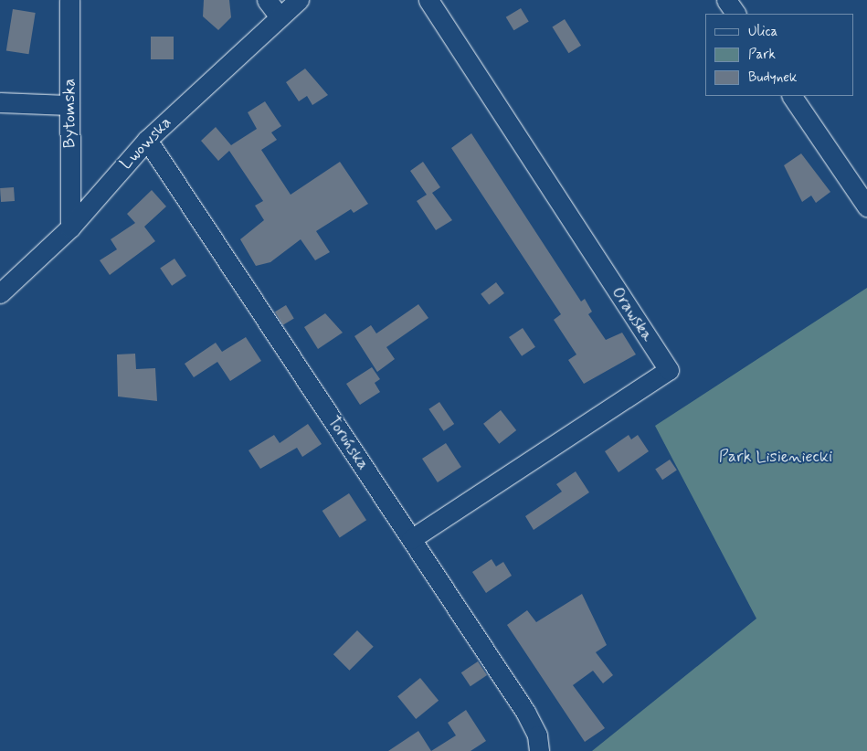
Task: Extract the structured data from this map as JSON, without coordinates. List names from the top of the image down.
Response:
{
  "streets": {
    "street": [
      "Bytomska",
      "Lwowska",
      "Orawska",
      "Toruńska"
    ]
  },
  "crossings": [
    ["Bytomska", "Lwowska"],
    ["Lwowska", "Toruńska"],
    ["Orawska", "Toruńska"]
  ],
  "parks": ["Park Lisieniecki"],
  "legend": ["Ulica", "Park", "Budynek"]
}
